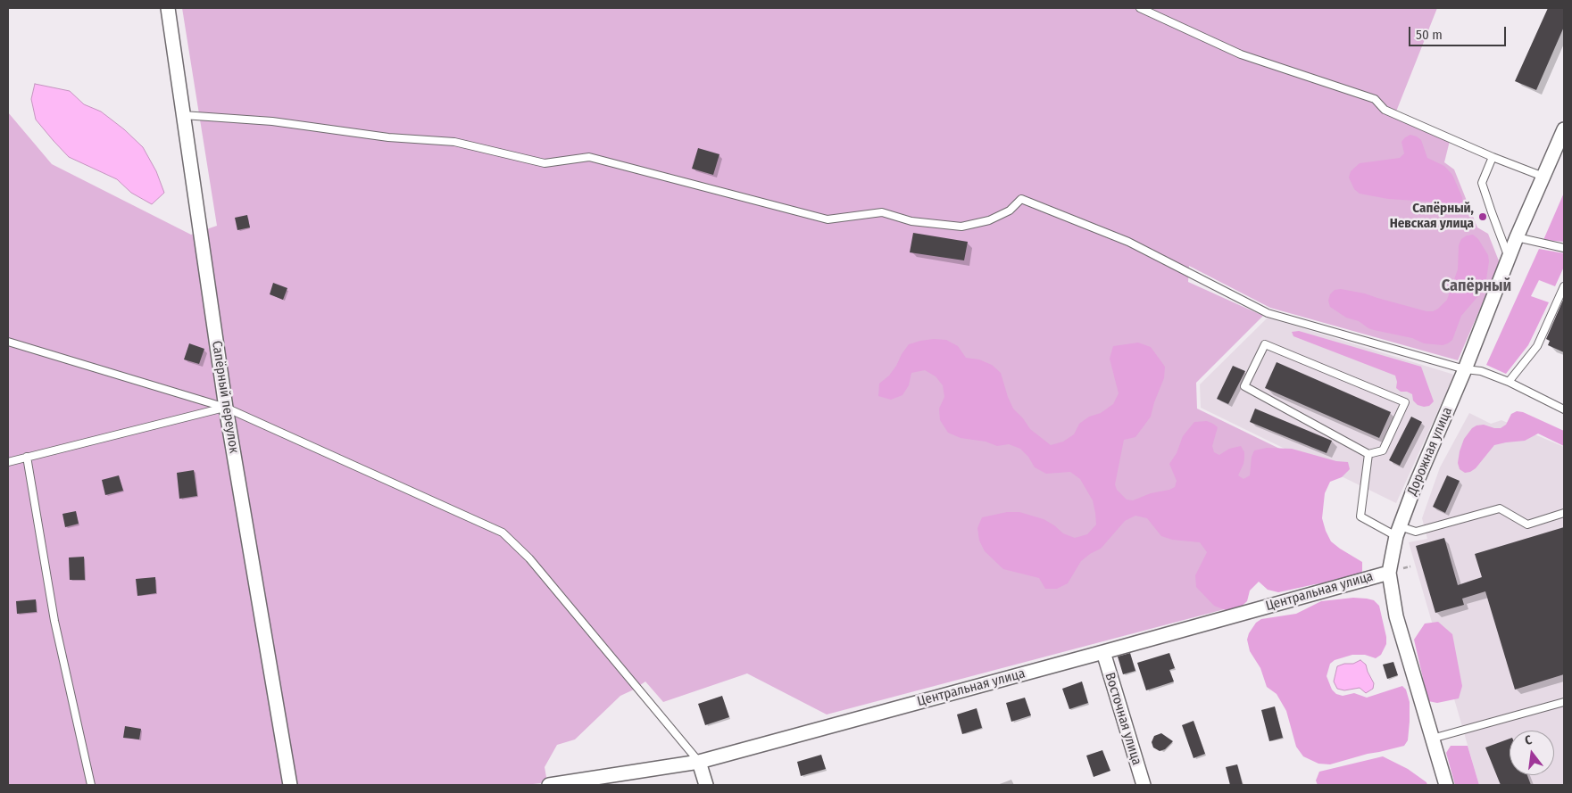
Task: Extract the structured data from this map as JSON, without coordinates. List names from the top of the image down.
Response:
{
  "streets": {
    "street": [
      "Сапёрный переулок",
      "Дорожная улица",
      "Центральная улица",
      "Восточная улица"
    ]
  },
  "crossings": [
    ["Дорожная улица", "Центральная улица"],
    ["Центральная улица", "Восточная улица"]
  ],
  "districts": ["Сапёрный"],
  "places": ["Сапёрный, Невская улица"],
  "scale_bar": "50 m",
  "north": "top"
}
